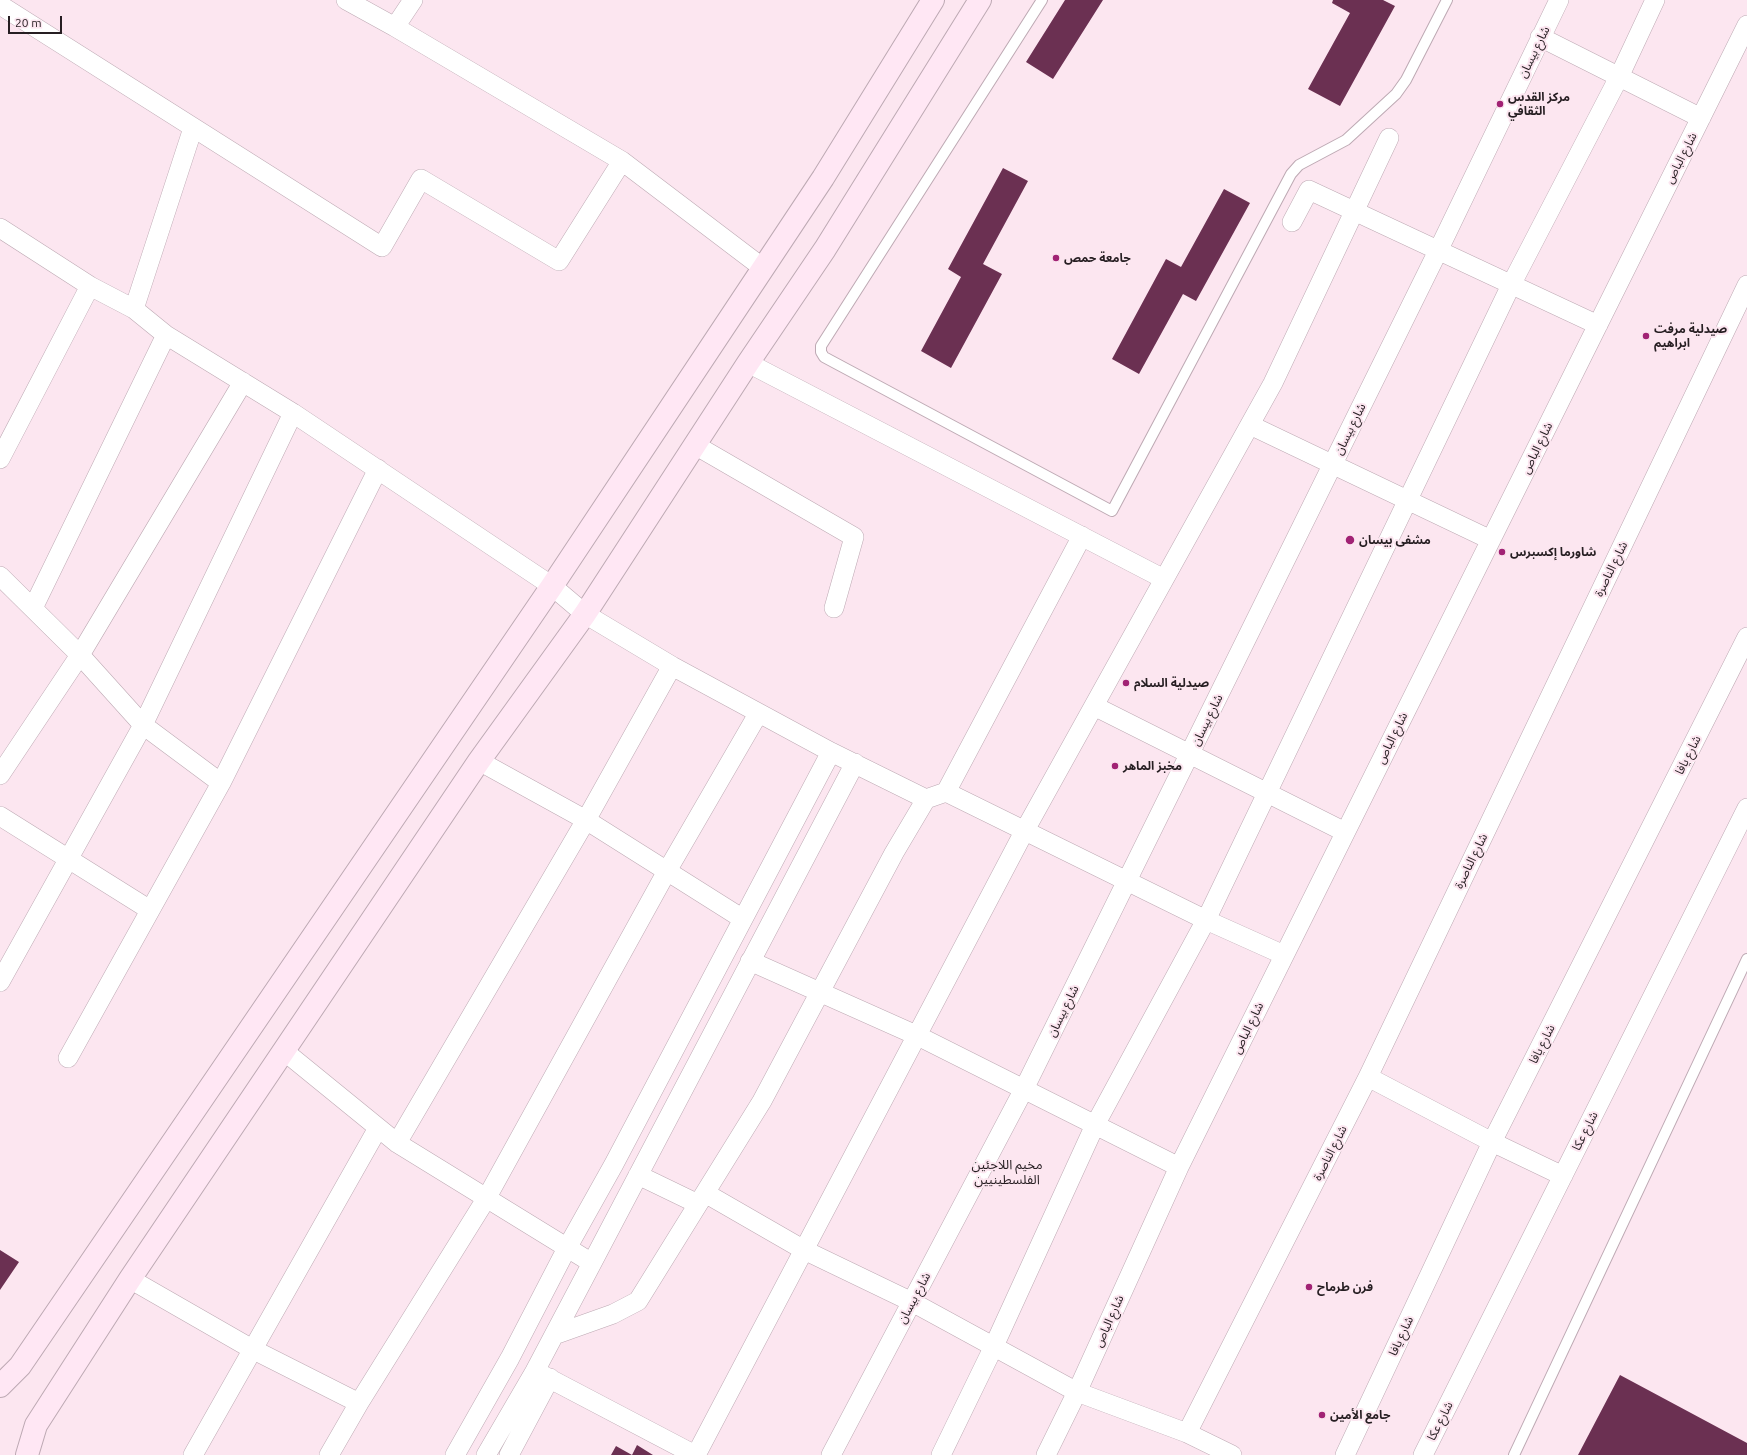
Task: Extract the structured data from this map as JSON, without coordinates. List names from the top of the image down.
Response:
{
  "streets": {
    "street": [
      "شارع بيسان",
      "شارع الباص",
      "شارع الناصرة",
      "شارع يافا",
      "شارع عكا"
    ]
  },
  "districts": ["مخيم اللاجئين الفلسطينيين"],
  "places": [
    "مركز القدس الثقافي",
    "جامعة حمص",
    "صيدلية مرفت ابراهيم",
    "مشفى بيسان",
    "شاورما إكسبرس",
    "صيدلية السلام",
    "مخبز الماهر",
    "فرن طرماح",
    "جامع الأمين"
  ],
  "scale_bar": "20 m"
}
